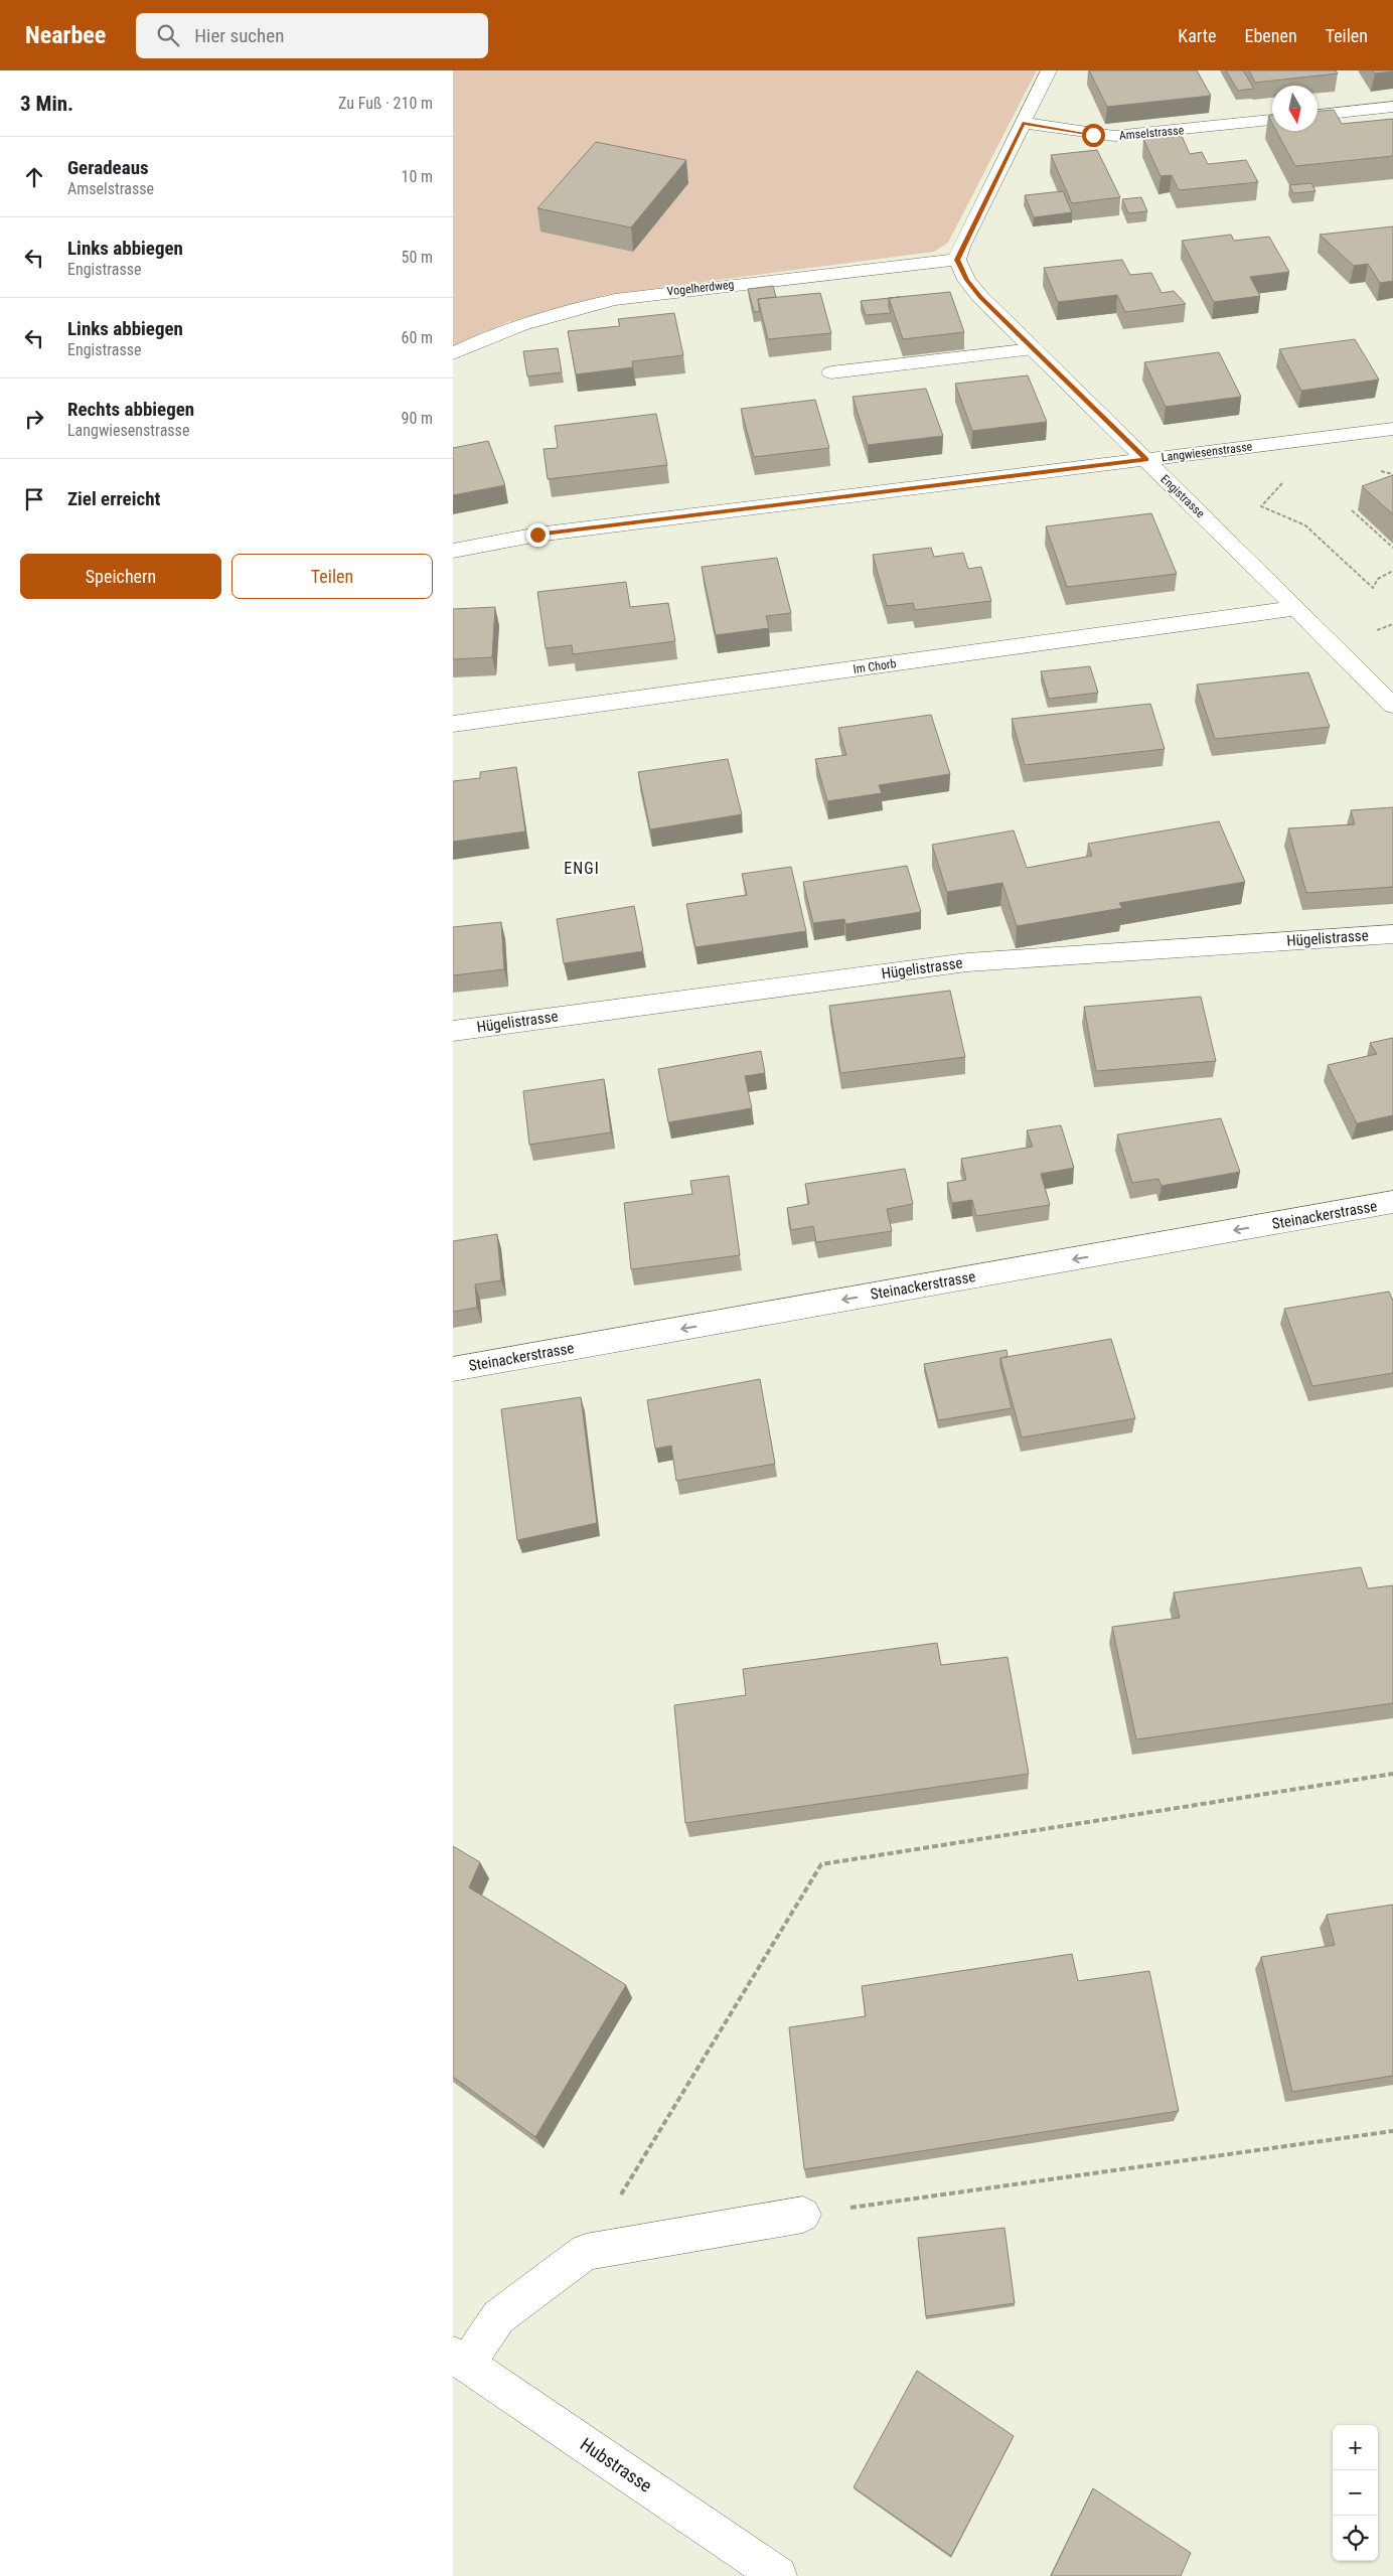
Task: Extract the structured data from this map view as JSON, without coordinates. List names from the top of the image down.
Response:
{
  "streets": {
    "street": [
      "Amselstrasse",
      "Vogelherdweg",
      "Langwiesenstrasse",
      "Engistrasse",
      "Im Chorb",
      "Hügelistrasse",
      "Steinackerstrasse",
      "Hubstrasse"
    ]
  },
  "crossings": [
    ["Vogelherdweg", "Engistrasse"],
    ["Langwiesenstrasse", "Engistrasse"],
    ["Engistrasse", "Im Chorb"]
  ],
  "one_way": ["Steinackerstrasse"],
  "districts": ["ENGI"],
  "north": "bottom",
  "page": {
    "header": "Nearbee",
    "search": "Hier suchen",
    "nav": ["Karte", "Ebenen", "Teilen"],
    "heading": ["3 Min.", "Zu Fuß · 210 m"],
    "list": [
      ["Geradeaus", "Amselstrasse", "10 m"],
      ["Links abbiegen", "Engistrasse", "50 m"],
      ["Links abbiegen", "Engistrasse", "60 m"],
      ["Rechts abbiegen", "Langwiesenstrasse", "90 m"],
      "Ziel erreicht"
    ],
    "buttons": ["Speichern", "Teilen"],
    "map_buttons": ["+", "−"]
  }
}
